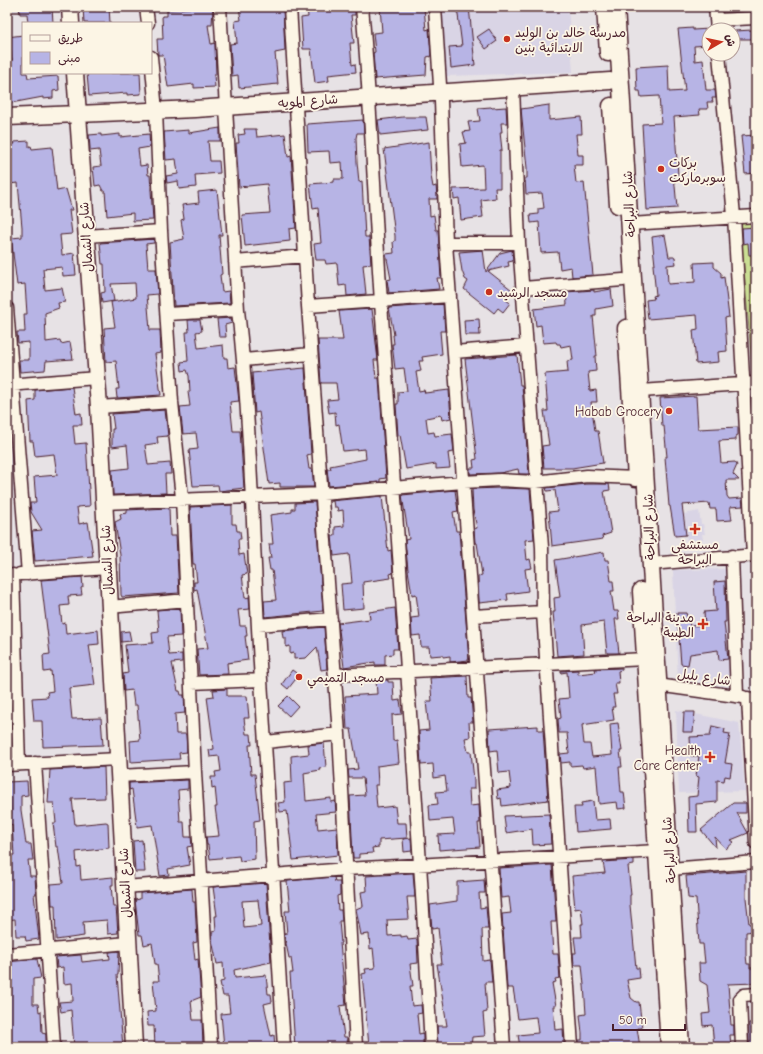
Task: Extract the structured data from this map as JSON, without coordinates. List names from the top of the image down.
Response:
{
  "streets": {
    "street": [
      "شارع المويه",
      "شارع البراحة",
      "شارع الشمال",
      "شارع بلبل"
    ]
  },
  "crossings": [
    ["شارع المويه", "شارع البراحة"],
    ["شارع المويه", "شارع الشمال"],
    ["شارع البراحة", "شارع بلبل"]
  ],
  "places": {
    "other": [
      "مدرسة خالد بن الوليد الابتدائية بنين",
      "بركات سوبرماركت",
      "مسجد الرشيد",
      "Habab Grocery",
      "مسجد التميمي"
    ],
    "health": ["مستشفى البراحة", "مدينة البراحة الطبية", "Health Care Center"]
  },
  "legend": ["طريق", "مبنى"],
  "scale_bar": "50 m",
  "north": "right"
}
